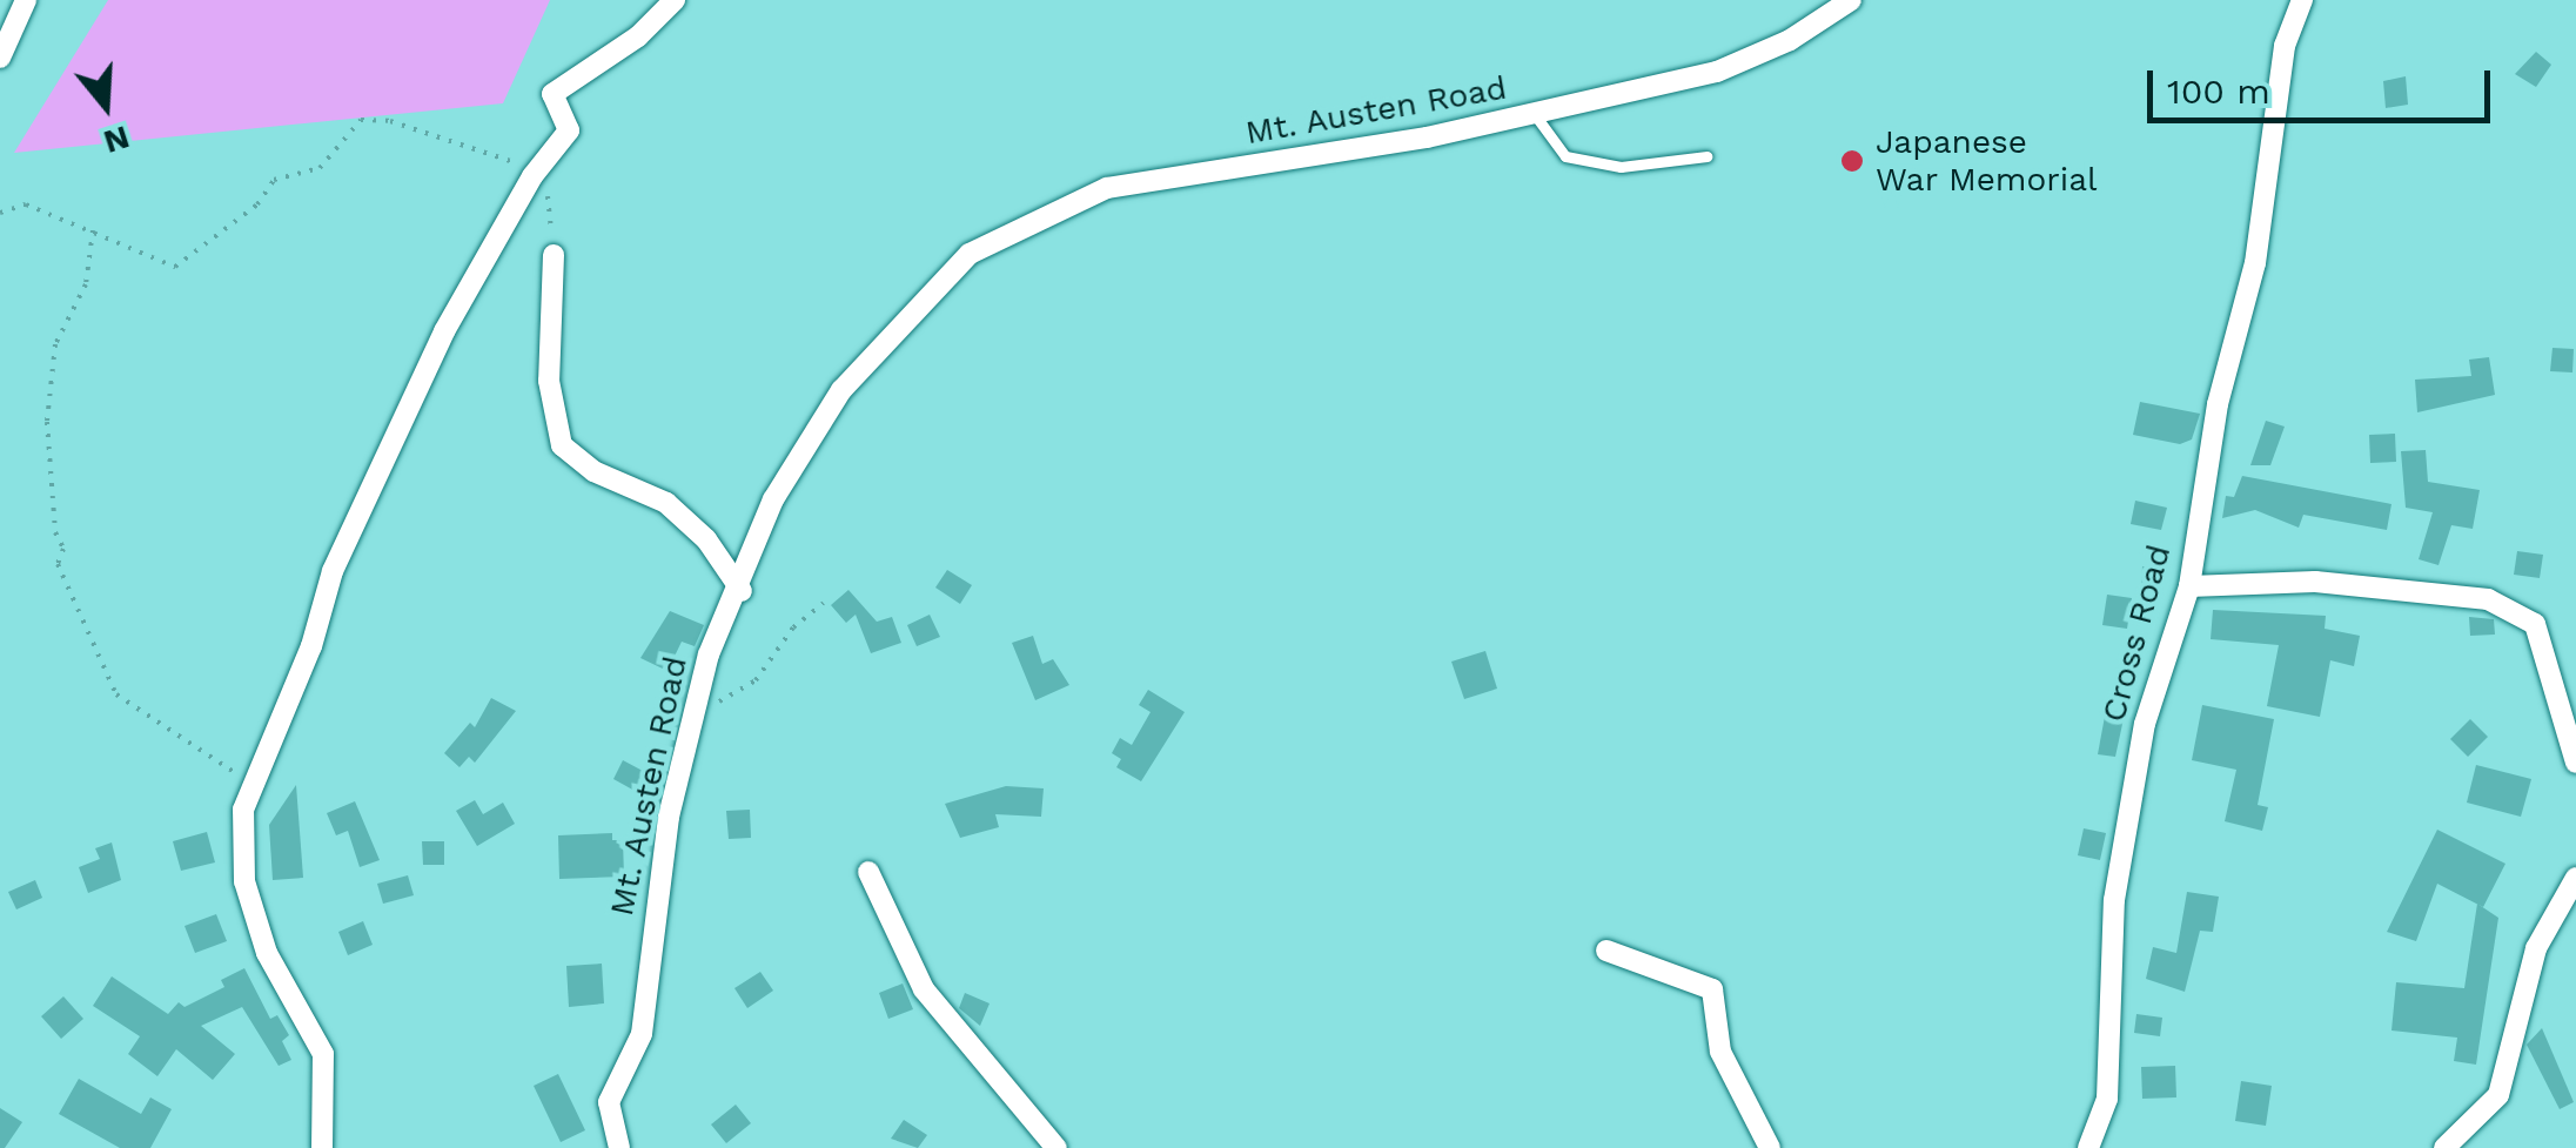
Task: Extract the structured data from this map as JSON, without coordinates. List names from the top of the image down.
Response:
{
  "streets": {
    "street": ["Mt. Austen Road", "Cross Road"]
  },
  "places": ["Japanese War Memorial"],
  "scale_bar": "100 m",
  "north": "bottom"
}
